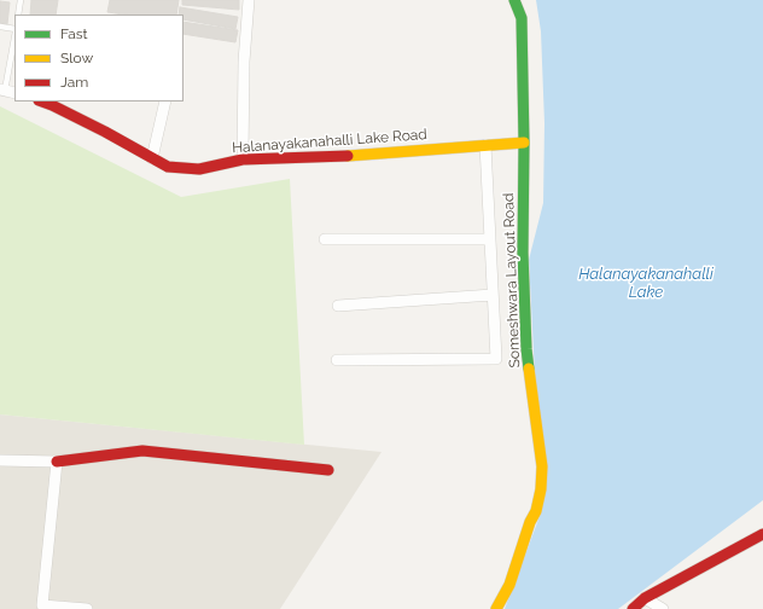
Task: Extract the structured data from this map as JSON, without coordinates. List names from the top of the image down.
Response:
{
  "streets": {
    "street": ["Halanayakanahalli Lake Road", "Someshwara Layout Road"]
  },
  "crossings": [
    ["Halanayakanahalli Lake Road", "Someshwara Layout Road"]
  ],
  "water": ["Halanayakanahalli Lake"],
  "legend": ["Fast", "Slow", "Jam"]
}
